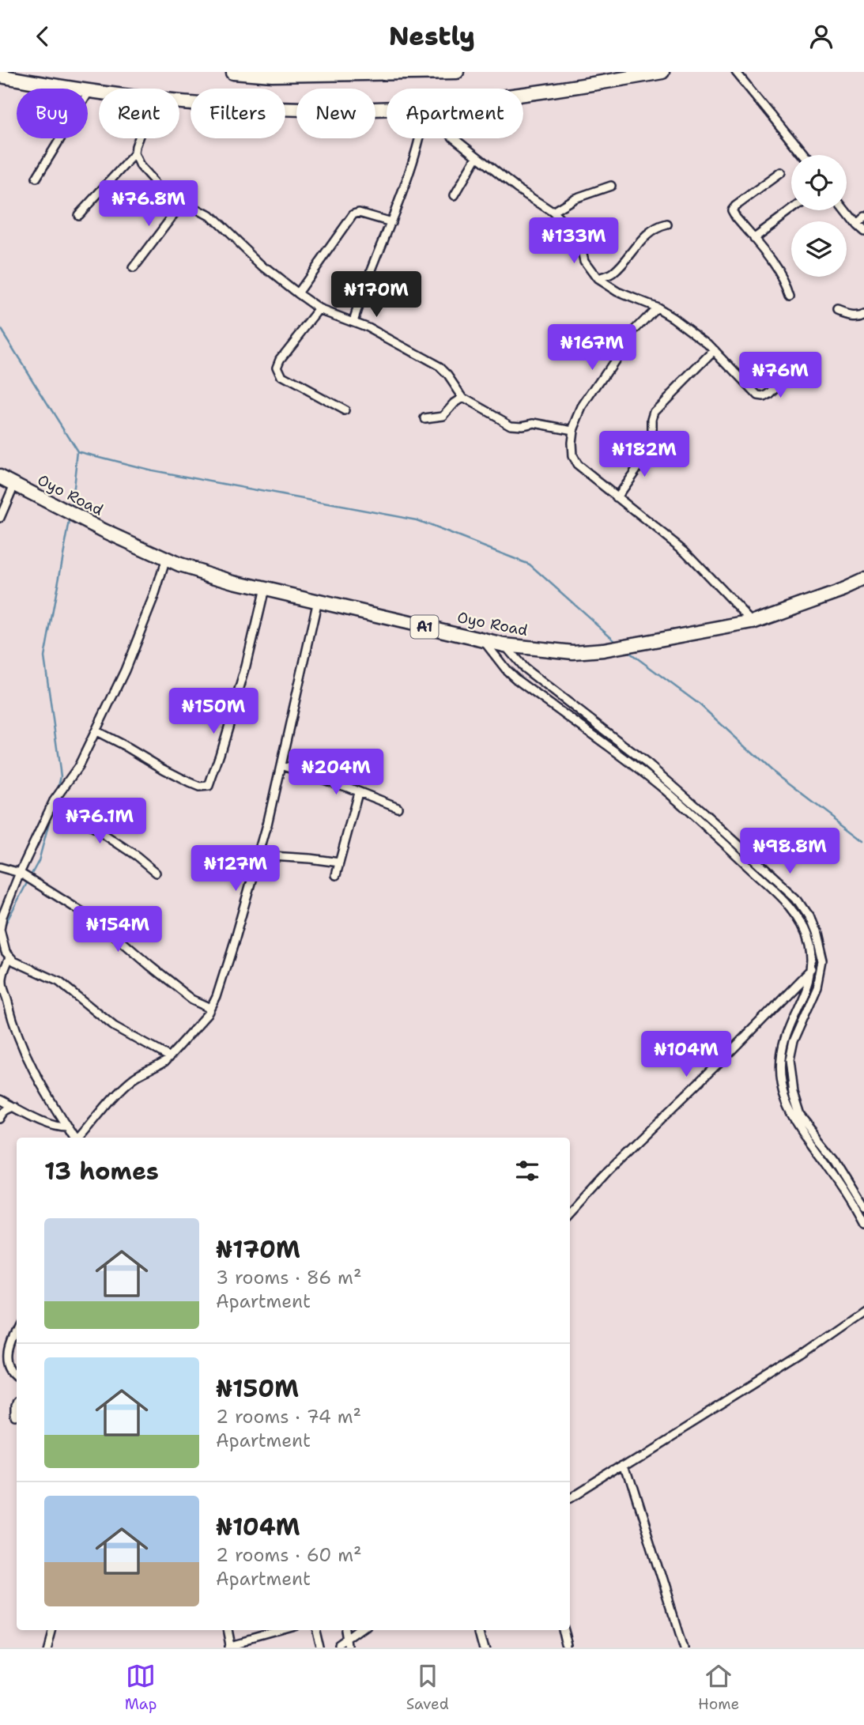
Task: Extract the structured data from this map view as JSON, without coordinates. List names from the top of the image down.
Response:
{
  "streets": {
    "highway": ["Oyo Road", "A1"]
  },
  "page": {
    "header": "Nestly",
    "chip": [
      "Buy",
      "Rent",
      "Filters",
      "New",
      "Apartment"
    ],
    "price": [
      "₦76.8M",
      "₦133M",
      "₦170M",
      "₦167M",
      "₦76M",
      "₦182M",
      "₦150M",
      "₦204M",
      "₦76.1M",
      "₦98.8M",
      "₦127M",
      "₦154M",
      "₦104M"
    ],
    "heading": "13 homes",
    "list": [
      {
        "name": "₦170M",
        "note": "3 rooms · 86 m² · Apartment"
      },
      {
        "name": "₦150M",
        "note": "2 rooms · 74 m² · Apartment"
      },
      {
        "name": "₦104M",
        "note": "2 rooms · 60 m² · Apartment"
      }
    ],
    "tabs": ["Map", "Saved", "Home"]
  }
}
